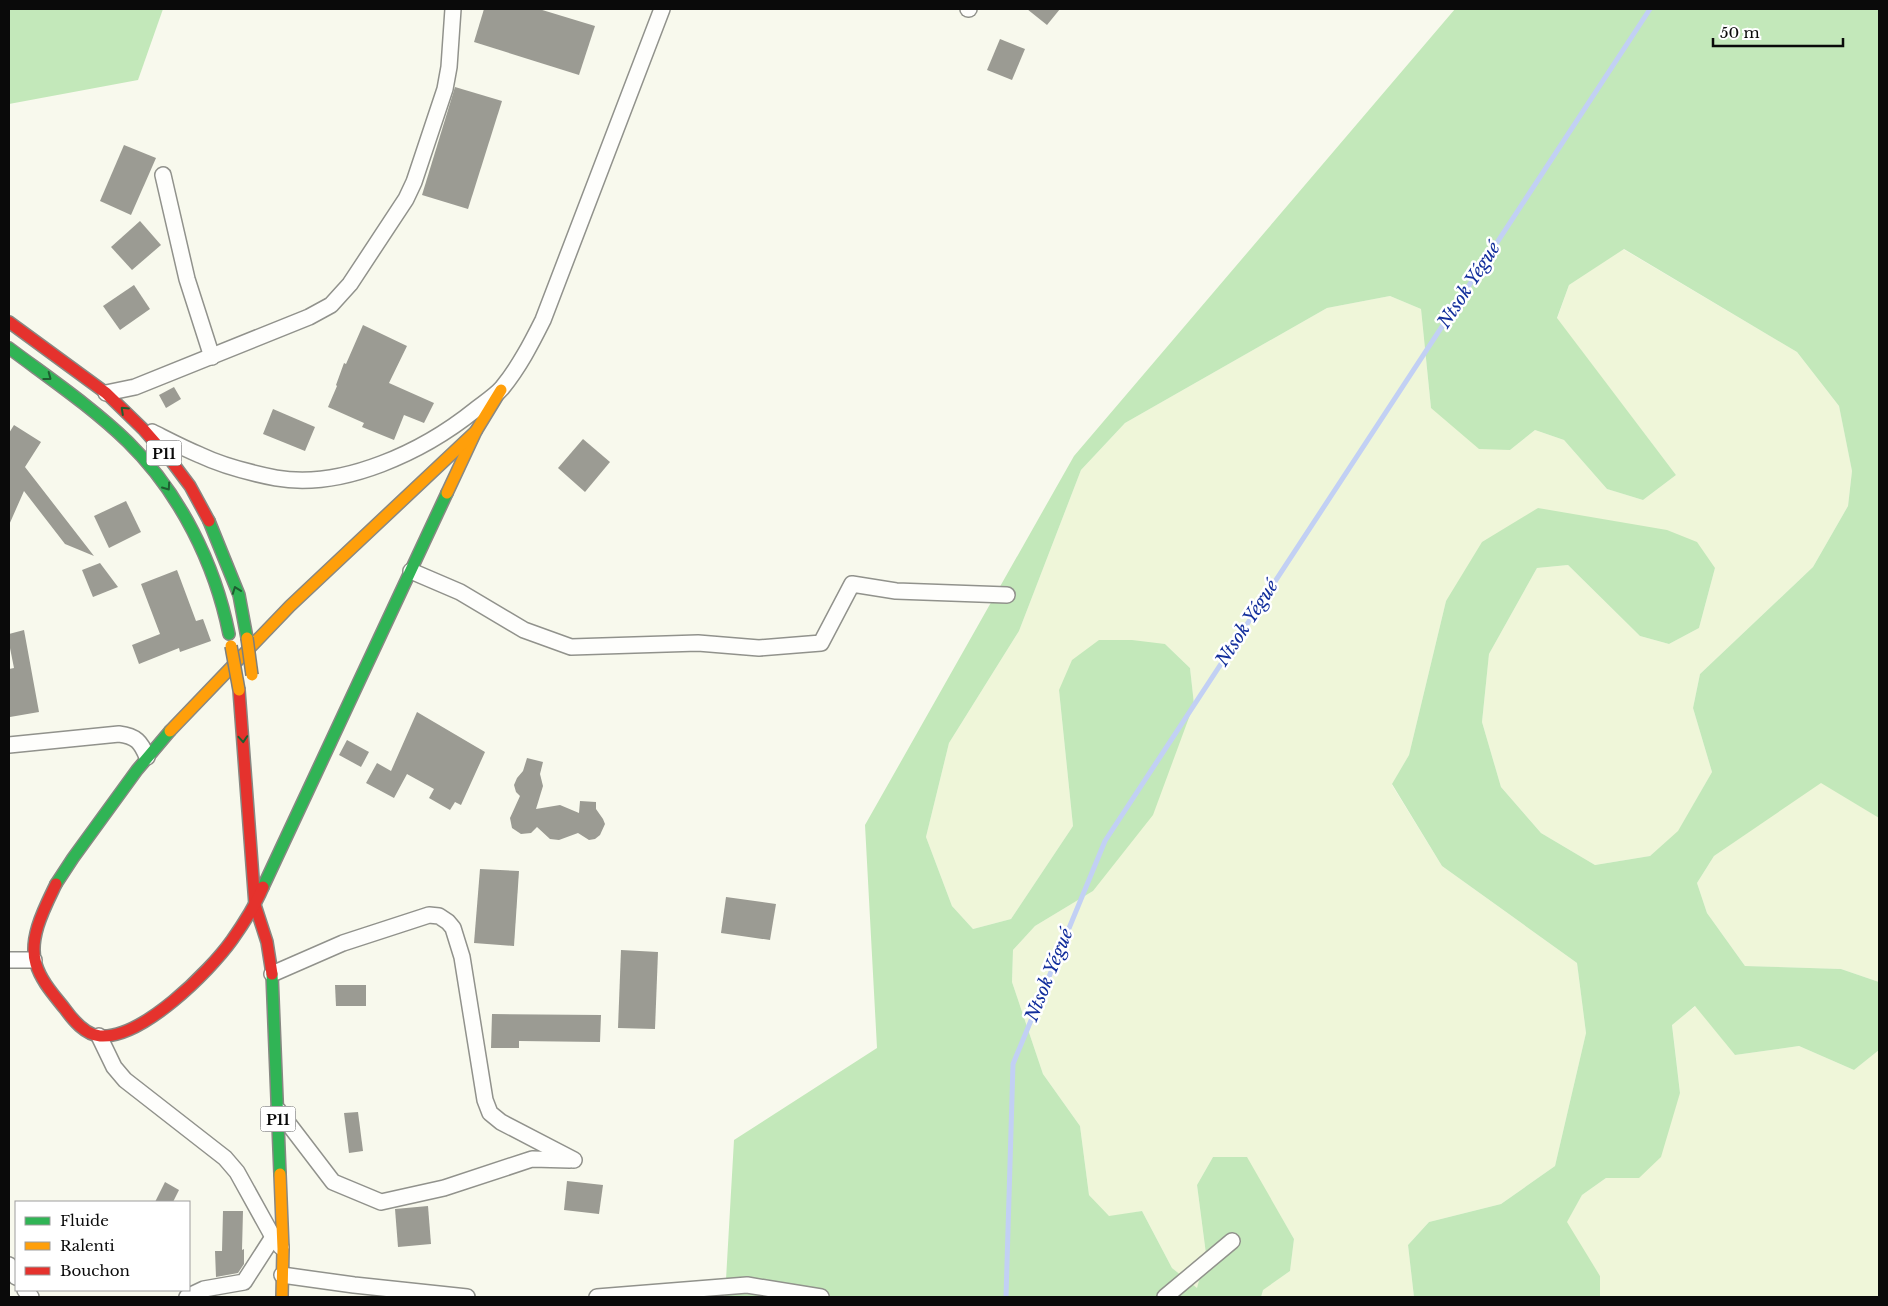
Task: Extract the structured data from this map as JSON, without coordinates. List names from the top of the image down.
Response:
{
  "streets": {
    "main road": ["P11"]
  },
  "water": ["Ntsok Yégué"],
  "legend": ["Fluide", "Ralenti", "Bouchon"],
  "scale_bar": "50 m"
}
